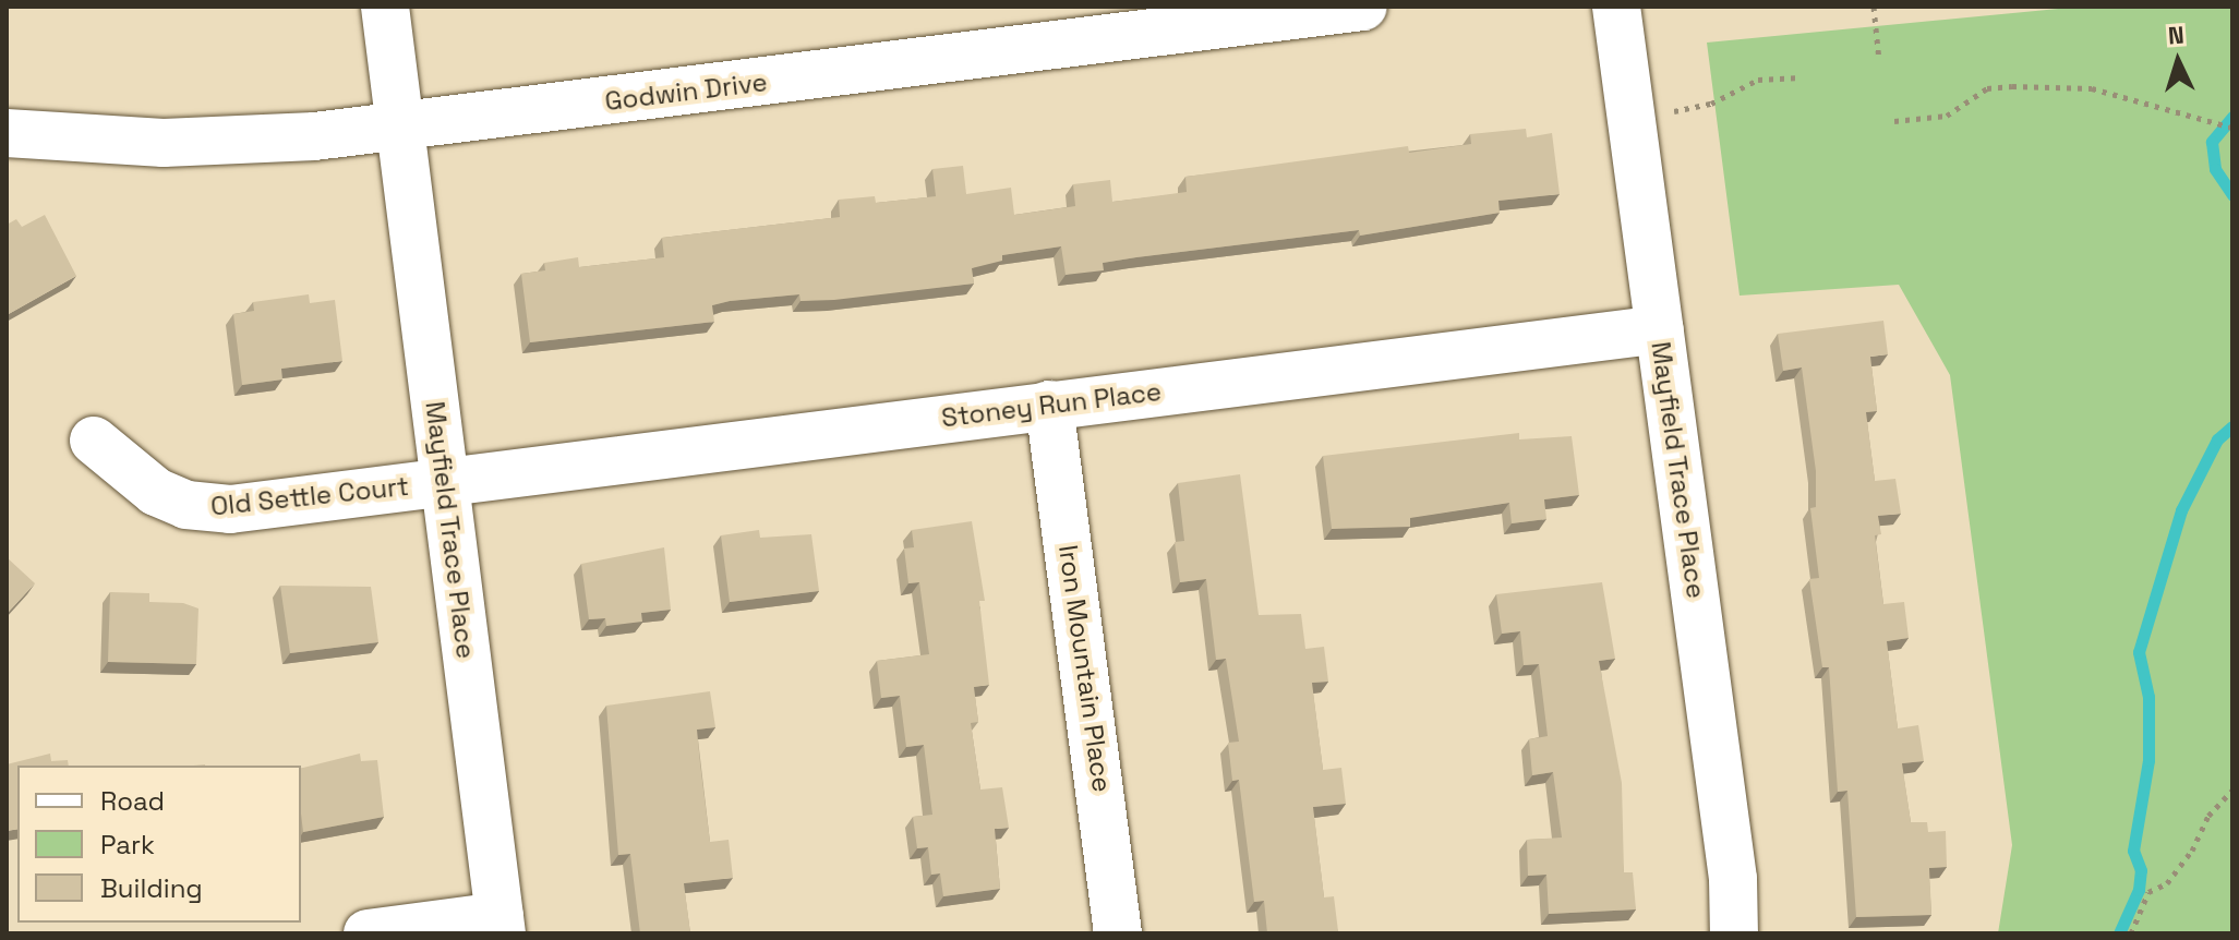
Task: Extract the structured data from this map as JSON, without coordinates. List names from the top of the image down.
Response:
{
  "streets": {
    "street": [
      "Godwin Drive",
      "Stoney Run Place",
      "Mayfield Trace Place",
      "Old Settle Court",
      "Iron Mountain Place"
    ]
  },
  "crossings": [
    ["Godwin Drive", "Mayfield Trace Place"],
    ["Stoney Run Place", "Mayfield Trace Place"],
    ["Stoney Run Place", "Old Settle Court"],
    ["Stoney Run Place", "Iron Mountain Place"],
    ["Mayfield Trace Place", "Old Settle Court"]
  ],
  "legend": ["Road", "Park", "Building"],
  "north": "top"
}
